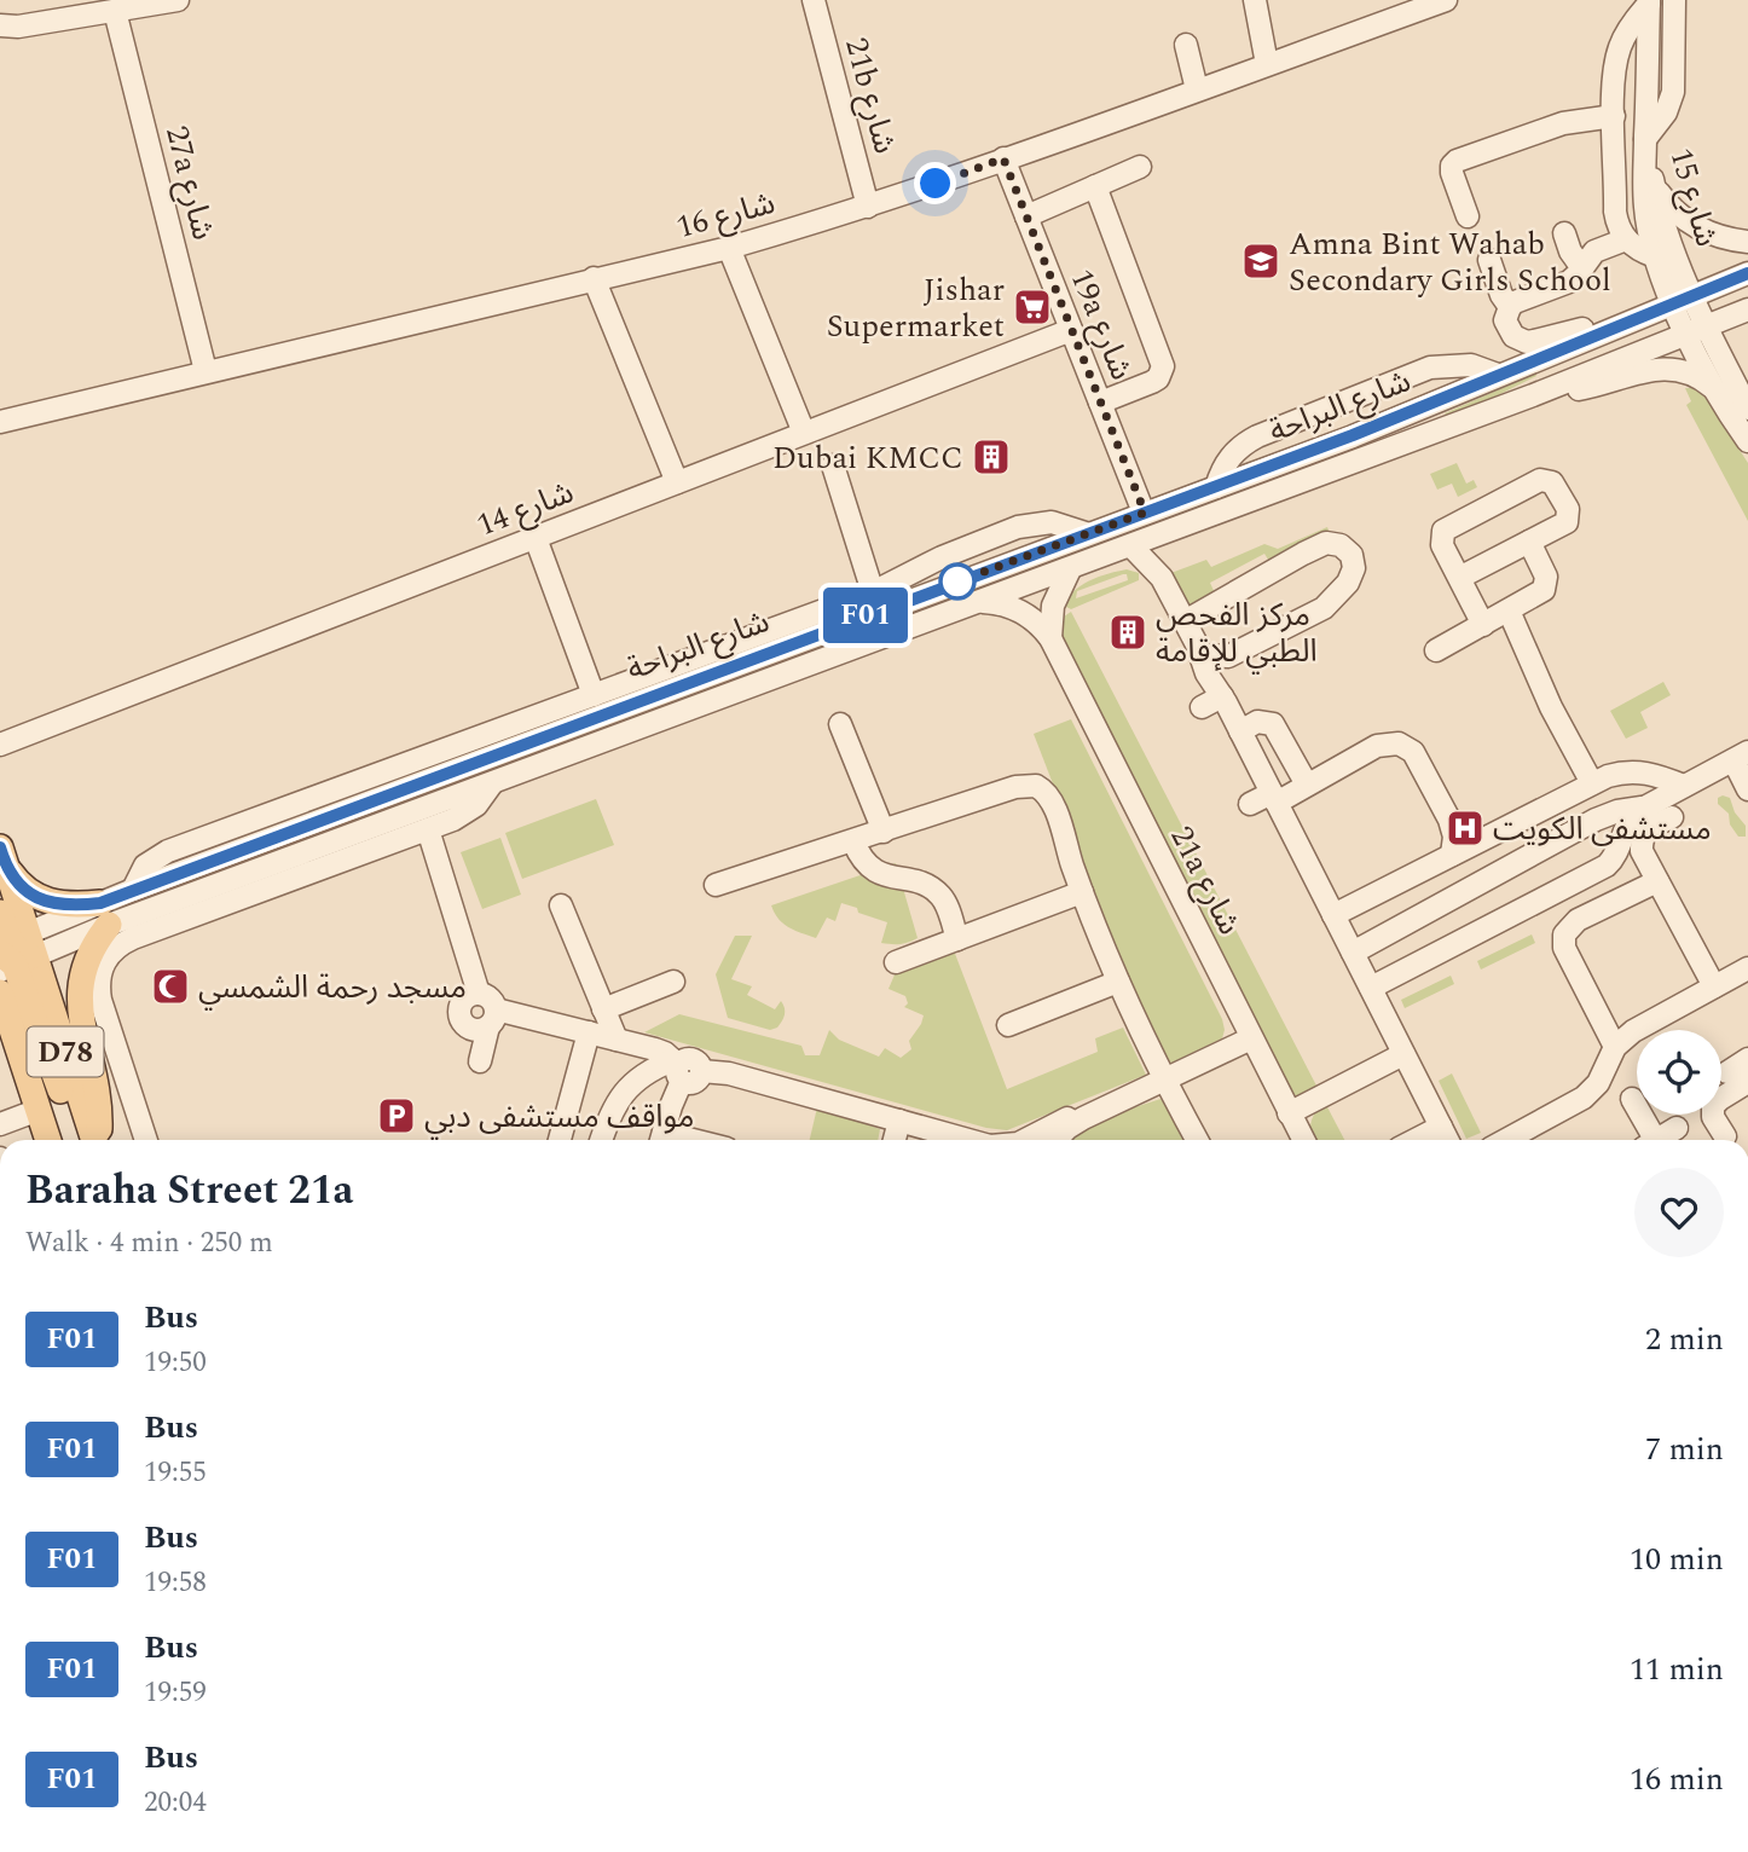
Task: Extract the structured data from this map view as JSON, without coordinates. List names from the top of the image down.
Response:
{
  "streets": {
    "main road": ["D78"],
    "street": [
      "21b شارع",
      "27a شارع",
      "شارع 15",
      "شارع 16",
      "19a شارع",
      "شارع البراحة",
      "شارع 14",
      "21a شارع"
    ]
  },
  "crossings": [
    ["21b شارع", "شارع 16"],
    ["27a شارع", "شارع 16"],
    ["شارع 15", "شارع البراحة"],
    ["شارع 16", "19a شارع"],
    ["19a شارع", "شارع البراحة"],
    ["19a شارع", "شارع 14"],
    ["شارع البراحة", "21a شارع"],
    ["شارع البراحة", "D78"]
  ],
  "places": {
    "school or university": ["Amna Bint Wahab Secondary Girls School"],
    "supermarket": ["Jishar Supermarket"],
    "building": ["Dubai KMCC", "مركز الفحص الطبي للإقامة"],
    "hospital": ["مستشفى الكويت"],
    "mosque": ["مسجد رحمة الشمسي"],
    "parking": ["مواقف مستشفى دبي"]
  },
  "lines": ["bus line F01"],
  "page": {
    "on_map": "F01",
    "heading": ["Baraha Street 21a", "Walk · 4 min · 250 m"],
    "list": [
      {
        "mark": "F01",
        "name": "Bus",
        "note": "19:50",
        "value": "2 min"
      },
      {
        "mark": "F01",
        "name": "Bus",
        "note": "19:55",
        "value": "7 min"
      },
      {
        "mark": "F01",
        "name": "Bus",
        "note": "19:58",
        "value": "10 min"
      },
      {
        "mark": "F01",
        "name": "Bus",
        "note": "19:59",
        "value": "11 min"
      },
      {
        "mark": "F01",
        "name": "Bus",
        "note": "20:04",
        "value": "16 min"
      }
    ]
  }
}
